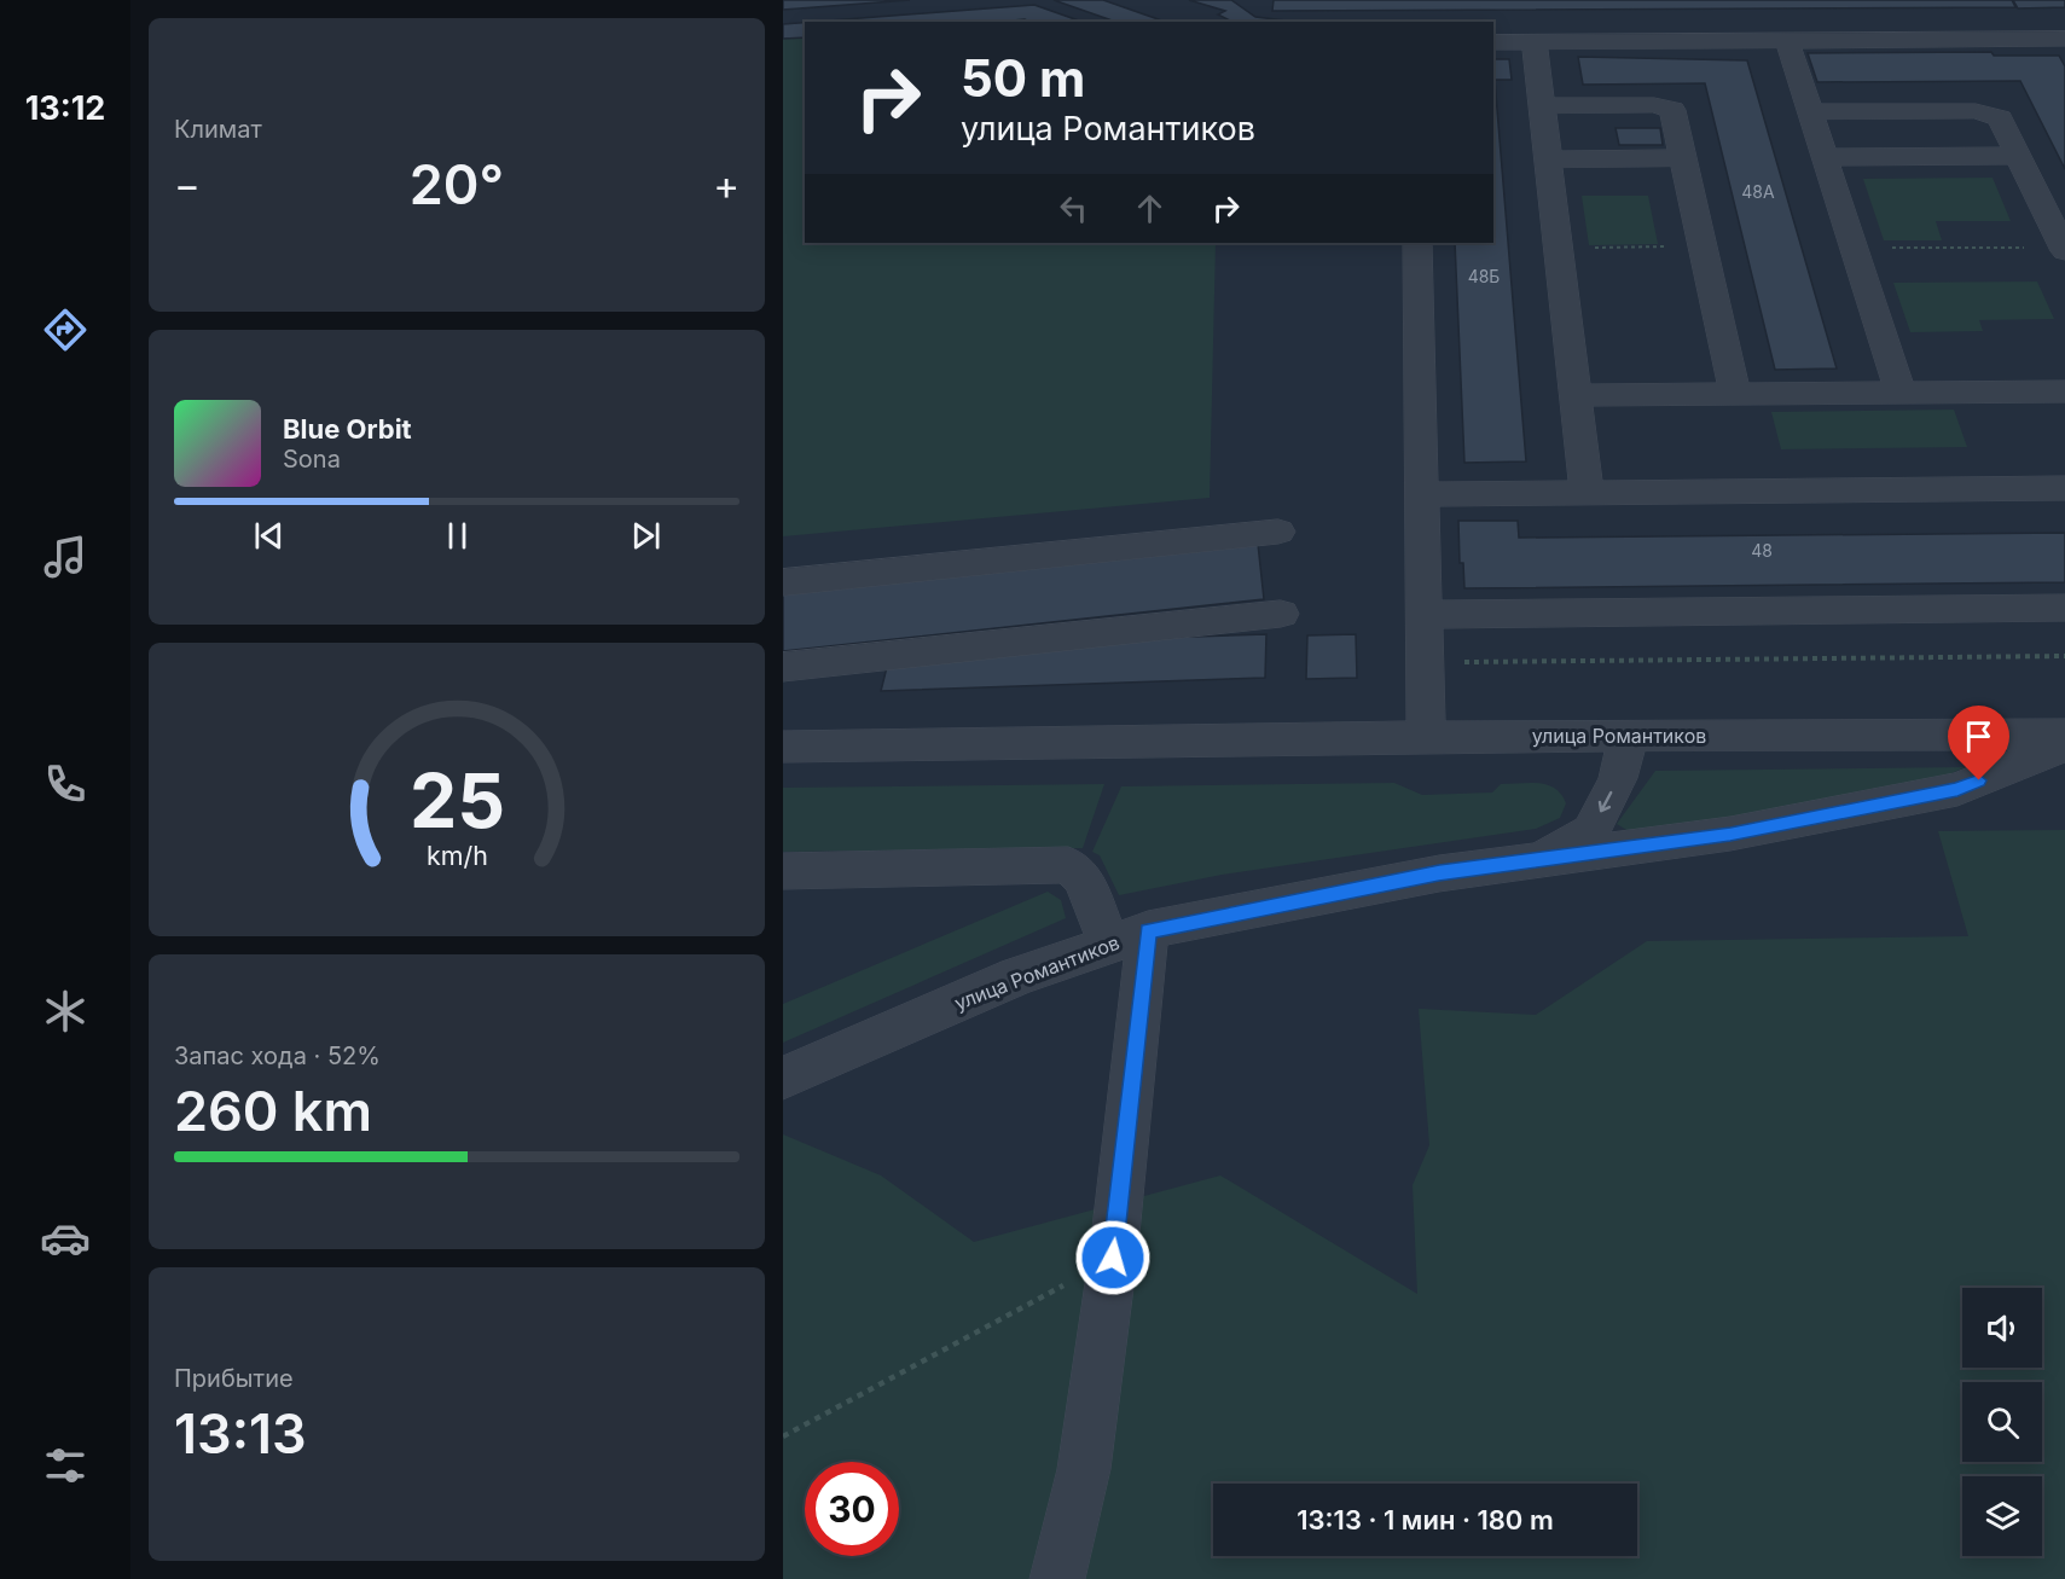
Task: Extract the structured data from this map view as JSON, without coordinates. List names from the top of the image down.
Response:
{
  "streets": {
    "street": ["улица Романтиков"]
  },
  "house_numbers": ["48А", "48Б", "48"],
  "page": {
    "tabs": "13:12",
    "tile": [
      "Климат",
      ["Запас хода · 52%", "260 km"],
      ["Прибытие", "13:13"]
    ],
    "turn": ["50 m", "улица Романтиков"],
    "heat": ["−", "20°", "+"],
    "song": ["Blue Orbit", "Sona"],
    "limit": "30",
    "trip": "13:13 · 1 мин · 180 m",
    "gauge": ["25", "km/h"]
  }
}
